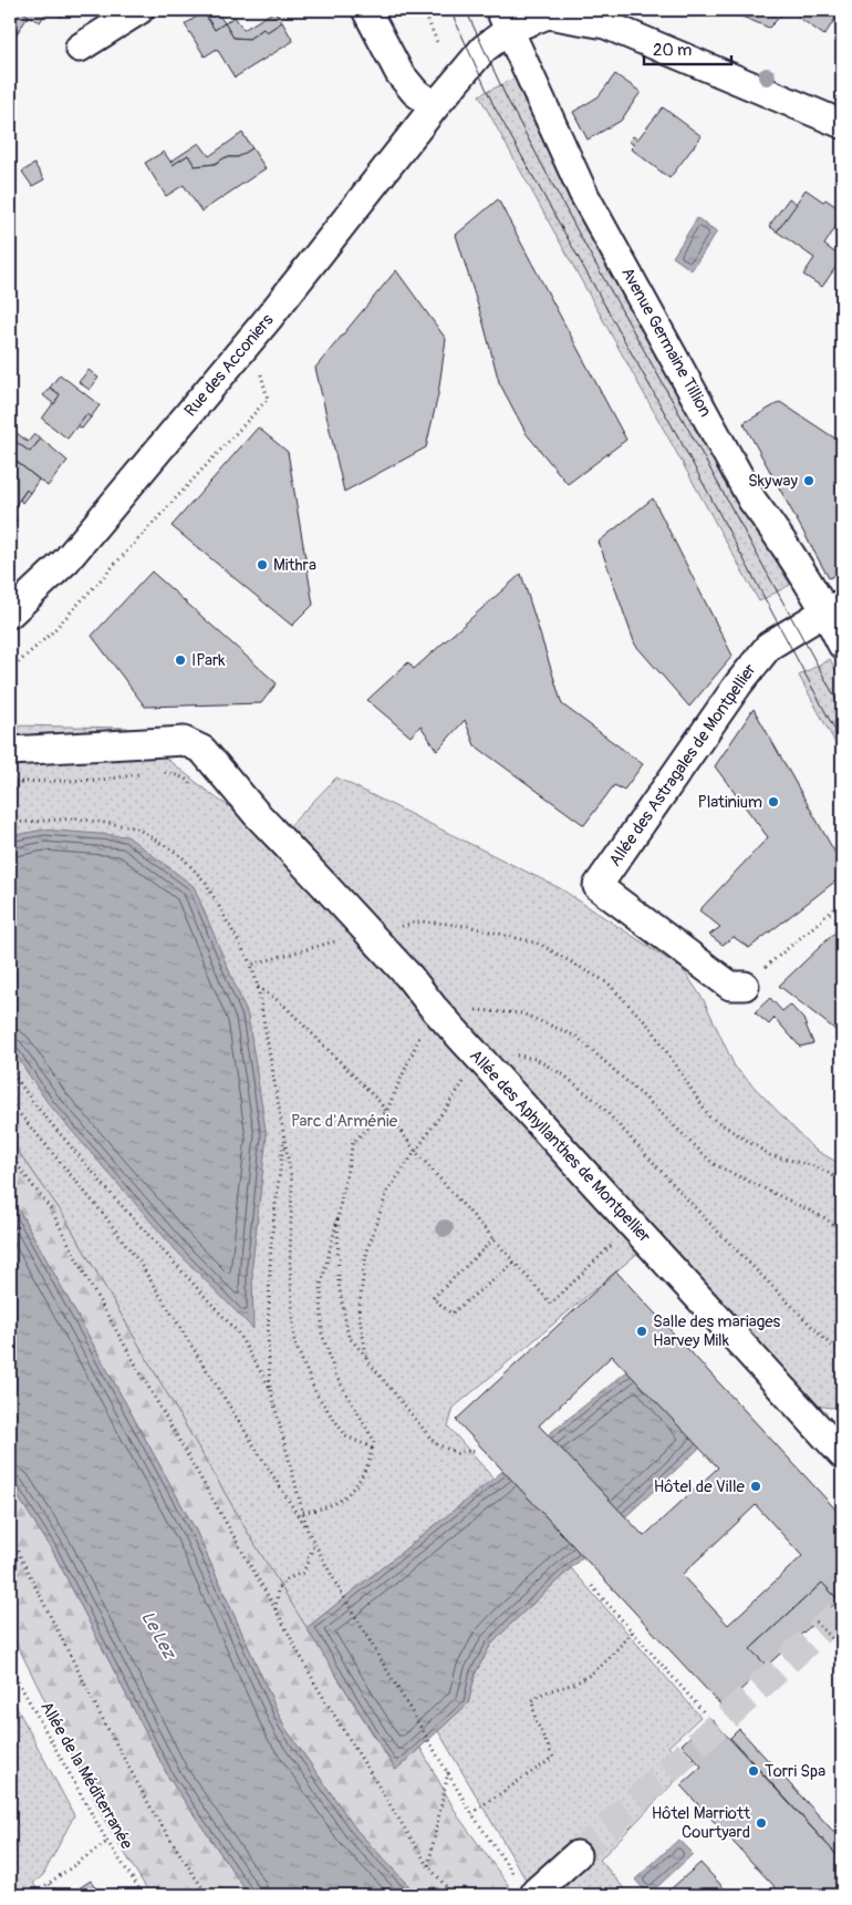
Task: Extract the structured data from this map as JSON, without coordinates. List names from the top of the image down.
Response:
{
  "streets": {
    "street": [
      "Avenue Germaine Tillion",
      "Rue des Acconiers",
      "Allée des Astragales de Montpellier",
      "Allée des Aphyllanthes de Montpellier"
    ],
    "path": ["Allée de la Méditerranée"]
  },
  "crossings": [
    ["Avenue Germaine Tillion", "Rue des Acconiers"],
    ["Avenue Germaine Tillion", "Allée des Astragales de Montpellier"]
  ],
  "water": ["Le Lez"],
  "parks": ["Parc d'Arménie"],
  "places": [
    "Skyway",
    "Mithra",
    "IPark",
    "Platinium",
    "Salle des mariages Harvey Milk",
    "Hôtel de Ville",
    "Torri Spa",
    "Hôtel Marriott Courtyard"
  ],
  "scale_bar": "20 m"
}
